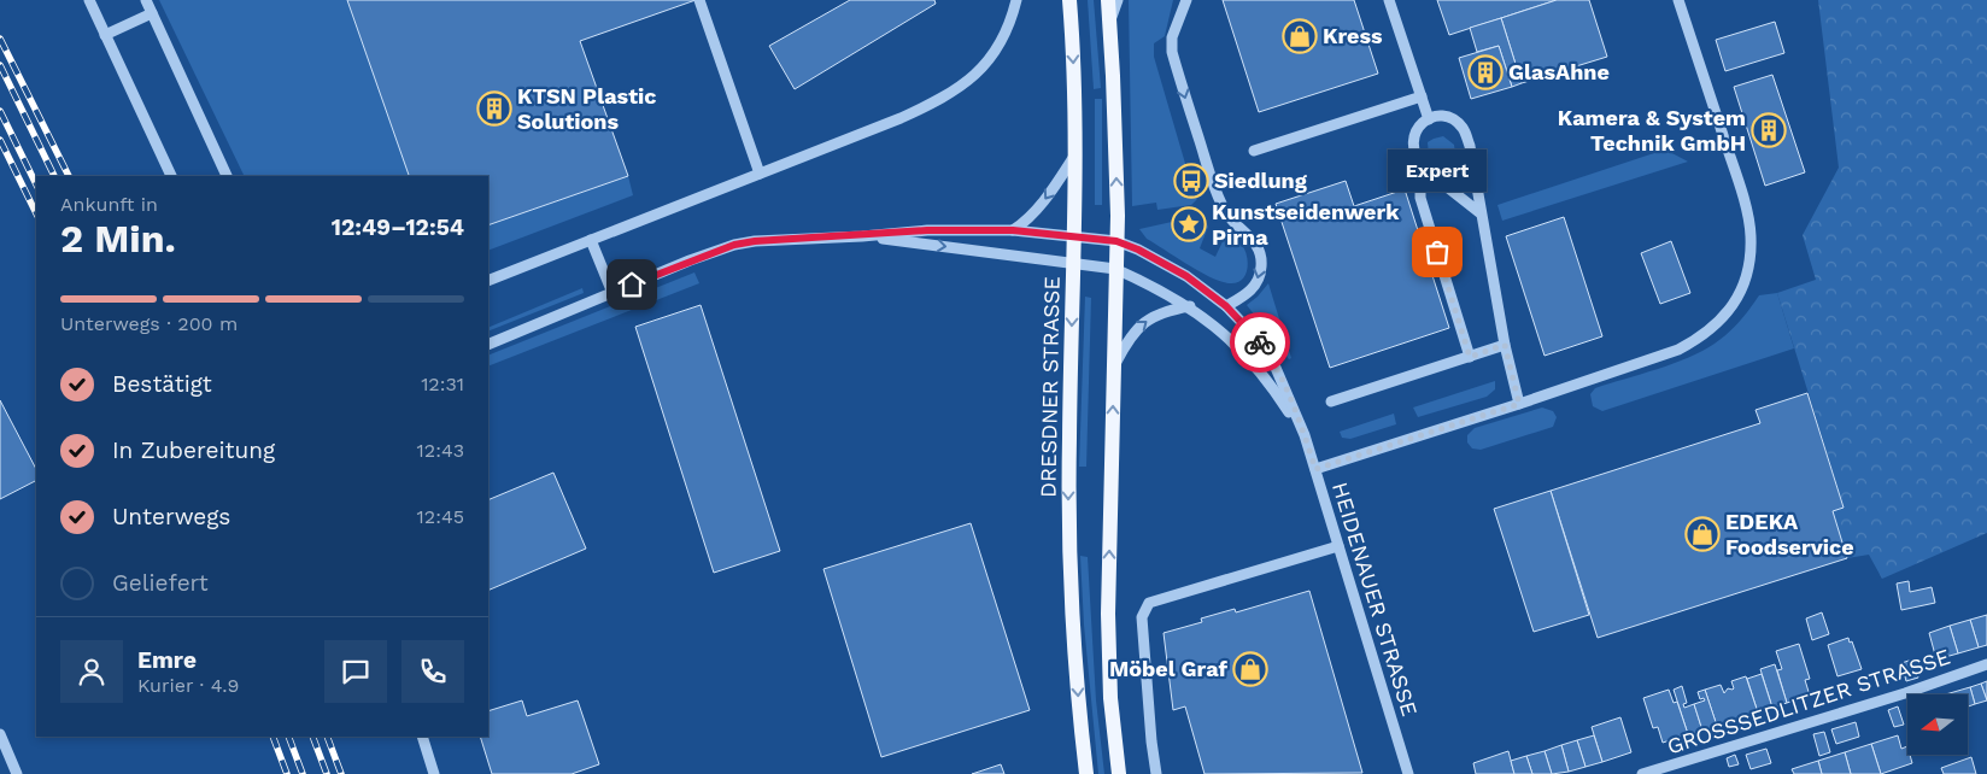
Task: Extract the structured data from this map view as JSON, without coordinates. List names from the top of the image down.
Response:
{
  "streets": {
    "main road": ["DRESDNER STRASSE"],
    "street": ["HEIDENAUER STRASSE", "GROSSSEDLITZER STRASSE"]
  },
  "crossings": [
    ["DRESDNER STRASSE", "HEIDENAUER STRASSE"]
  ],
  "places": {
    "shop": ["Kress", "EDEKA Foodservice", "Möbel Graf"],
    "building": ["GlasAhne", "KTSN Plastic Solutions", "Kamera & System Technik GmbH"],
    "bus stop": ["Siedlung"],
    "place": ["Kunstseidenwerk Pirna"],
    "other": ["Expert"]
  },
  "north": "left",
  "page": {
    "bubble": "Expert",
    "heading": ["2 Min.", "Ankunft in", "12:49–12:54"],
    "panel": ["Emre", "Kurier · 4.9"],
    "bar": "Unterwegs · 200 m",
    "list": [
      ["Bestätigt", "12:31"],
      ["In Zubereitung", "12:43"],
      ["Unterwegs", "12:45"],
      "Geliefert"
    ]
  }
}
